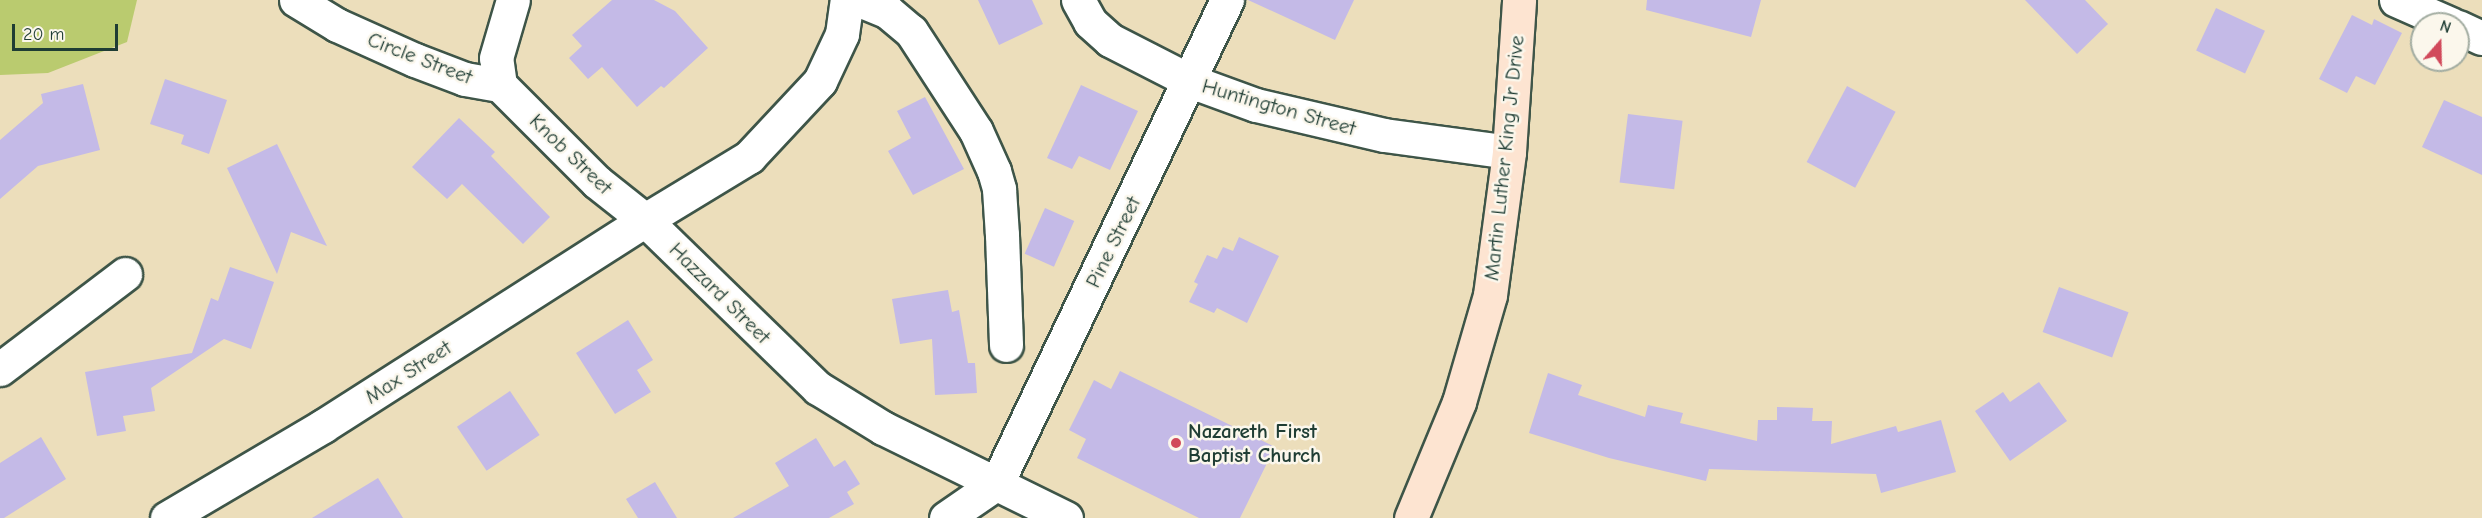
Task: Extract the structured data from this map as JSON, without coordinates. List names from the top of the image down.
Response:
{
  "streets": {
    "main road": ["Martin Luther King Jr Drive"],
    "street": [
      "Circle Street",
      "Huntington Street",
      "Knob Street",
      "Pine Street",
      "Hazzard Street",
      "Max Street"
    ]
  },
  "crossings": [
    ["Circle Street", "Knob Street"],
    ["Huntington Street", "Martin Luther King Jr Drive"],
    ["Huntington Street", "Pine Street"],
    ["Knob Street", "Hazzard Street"],
    ["Knob Street", "Max Street"],
    ["Pine Street", "Hazzard Street"],
    ["Hazzard Street", "Max Street"]
  ],
  "places": ["Nazareth First Baptist Church"],
  "scale_bar": "20 m",
  "north": "top"
}
